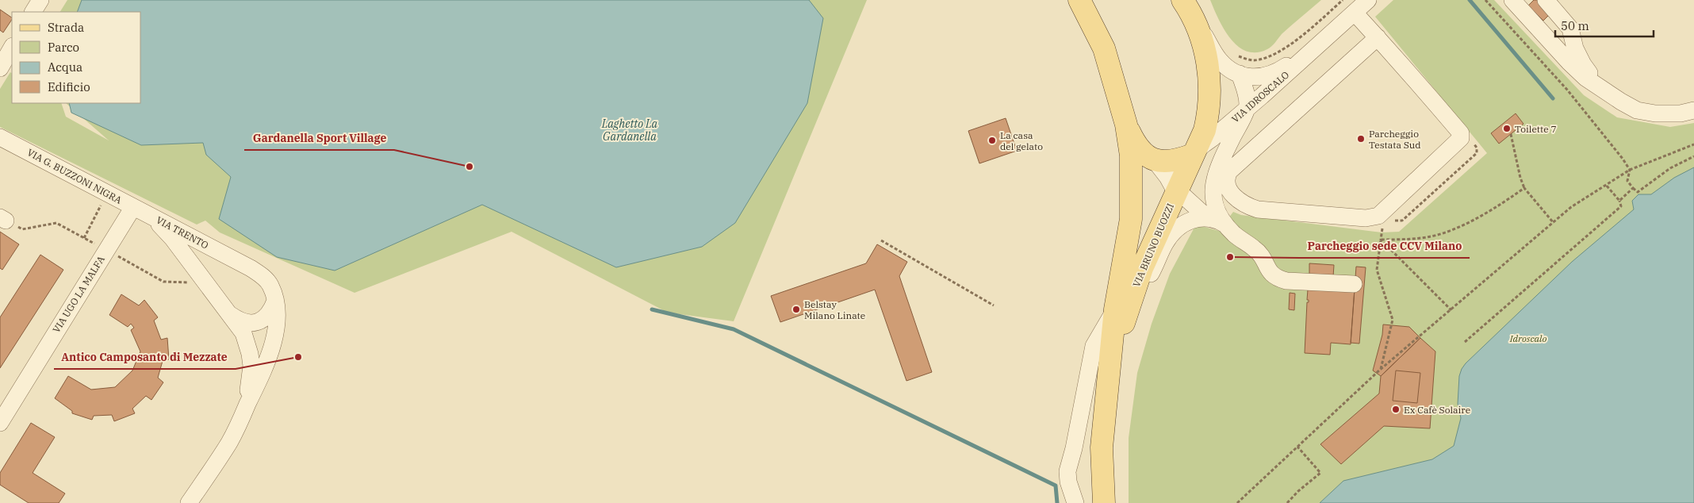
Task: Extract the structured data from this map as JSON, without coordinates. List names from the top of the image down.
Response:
{
  "streets": {
    "main road": ["VIA BRUNO BUOZZI"],
    "street": [
      "VIA IDROSCALO",
      "VIA G. BUZZONI NIGRA",
      "VIA TRENTO",
      "VIA UGO LA MALFA"
    ]
  },
  "crossings": [
    ["VIA IDROSCALO", "VIA BRUNO BUOZZI"],
    ["VIA G. BUZZONI NIGRA", "VIA TRENTO"],
    ["VIA G. BUZZONI NIGRA", "VIA UGO LA MALFA"]
  ],
  "water": ["Laghetto La Gardanella"],
  "parks": ["Idroscalo"],
  "places": [
    "Toilette 7",
    "Parcheggio Testata Sud",
    "La casa del gelato",
    "Gardanella Sport Village",
    "Parcheggio sede CCV Milano",
    "Belstay Milano Linate",
    "Antico Camposanto di Mezzate",
    "Ex Cafè Solaire"
  ],
  "legend": [
    "Strada",
    "Parco",
    "Acqua",
    "Edificio"
  ],
  "scale_bar": "50 m"
}
